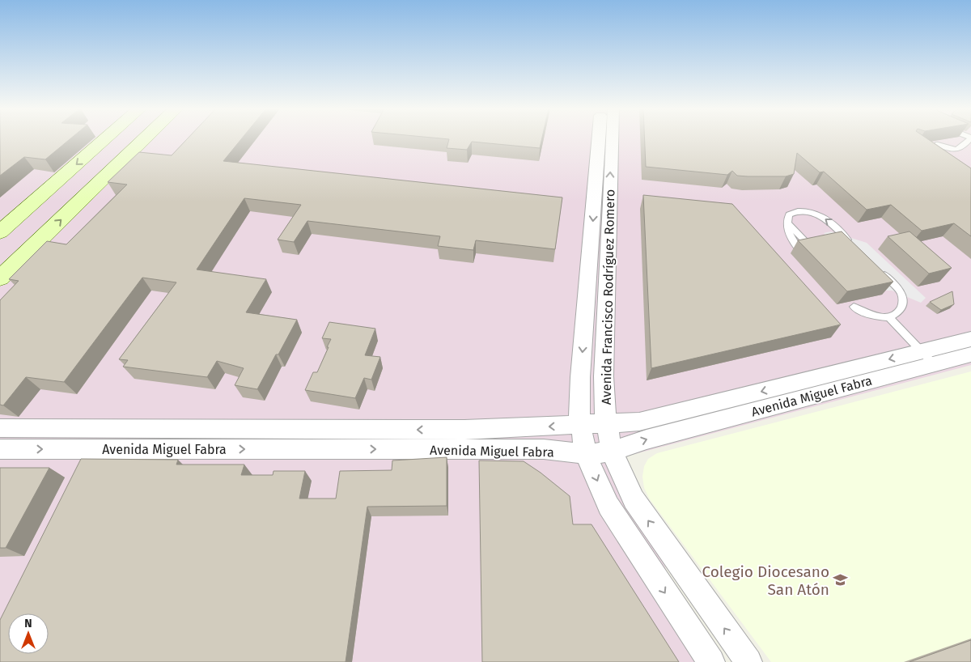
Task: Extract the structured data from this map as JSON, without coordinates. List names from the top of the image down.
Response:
{
  "streets": {
    "street": ["Avenida Francisco Rodríguez Romero", "Avenida Miguel Fabra"]
  },
  "crossings": [
    ["Avenida Francisco Rodríguez Romero", "Avenida Miguel Fabra"]
  ],
  "places": {
    "school or university": ["Colegio Diocesano San Atón"]
  },
  "north": "top"
}
